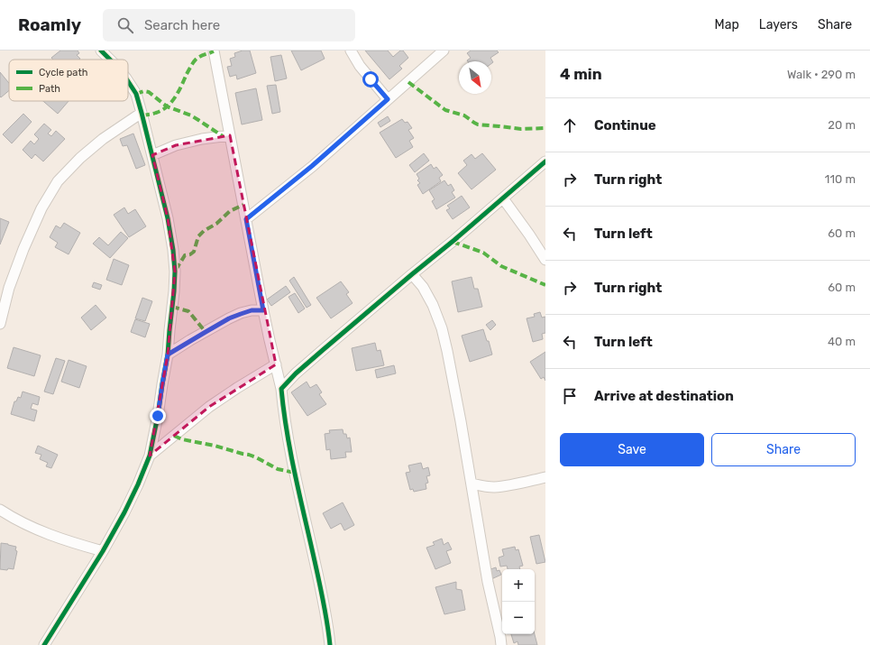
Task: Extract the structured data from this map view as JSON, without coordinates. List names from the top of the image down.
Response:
{
  "legend": ["Cycle path", "Path"],
  "north": "bottom right",
  "page": {
    "header": "Roamly",
    "search": "Search here",
    "nav": ["Map", "Layers", "Share"],
    "heading": ["4 min", "Walk · 290 m"],
    "list": [
      ["Continue", "20 m"],
      ["Turn right", "110 m"],
      ["Turn left", "60 m"],
      ["Turn right", "60 m"],
      ["Turn left", "40 m"],
      "Arrive at destination"
    ],
    "buttons": ["Save", "Share"],
    "map_buttons": ["+", "−"]
  }
}
